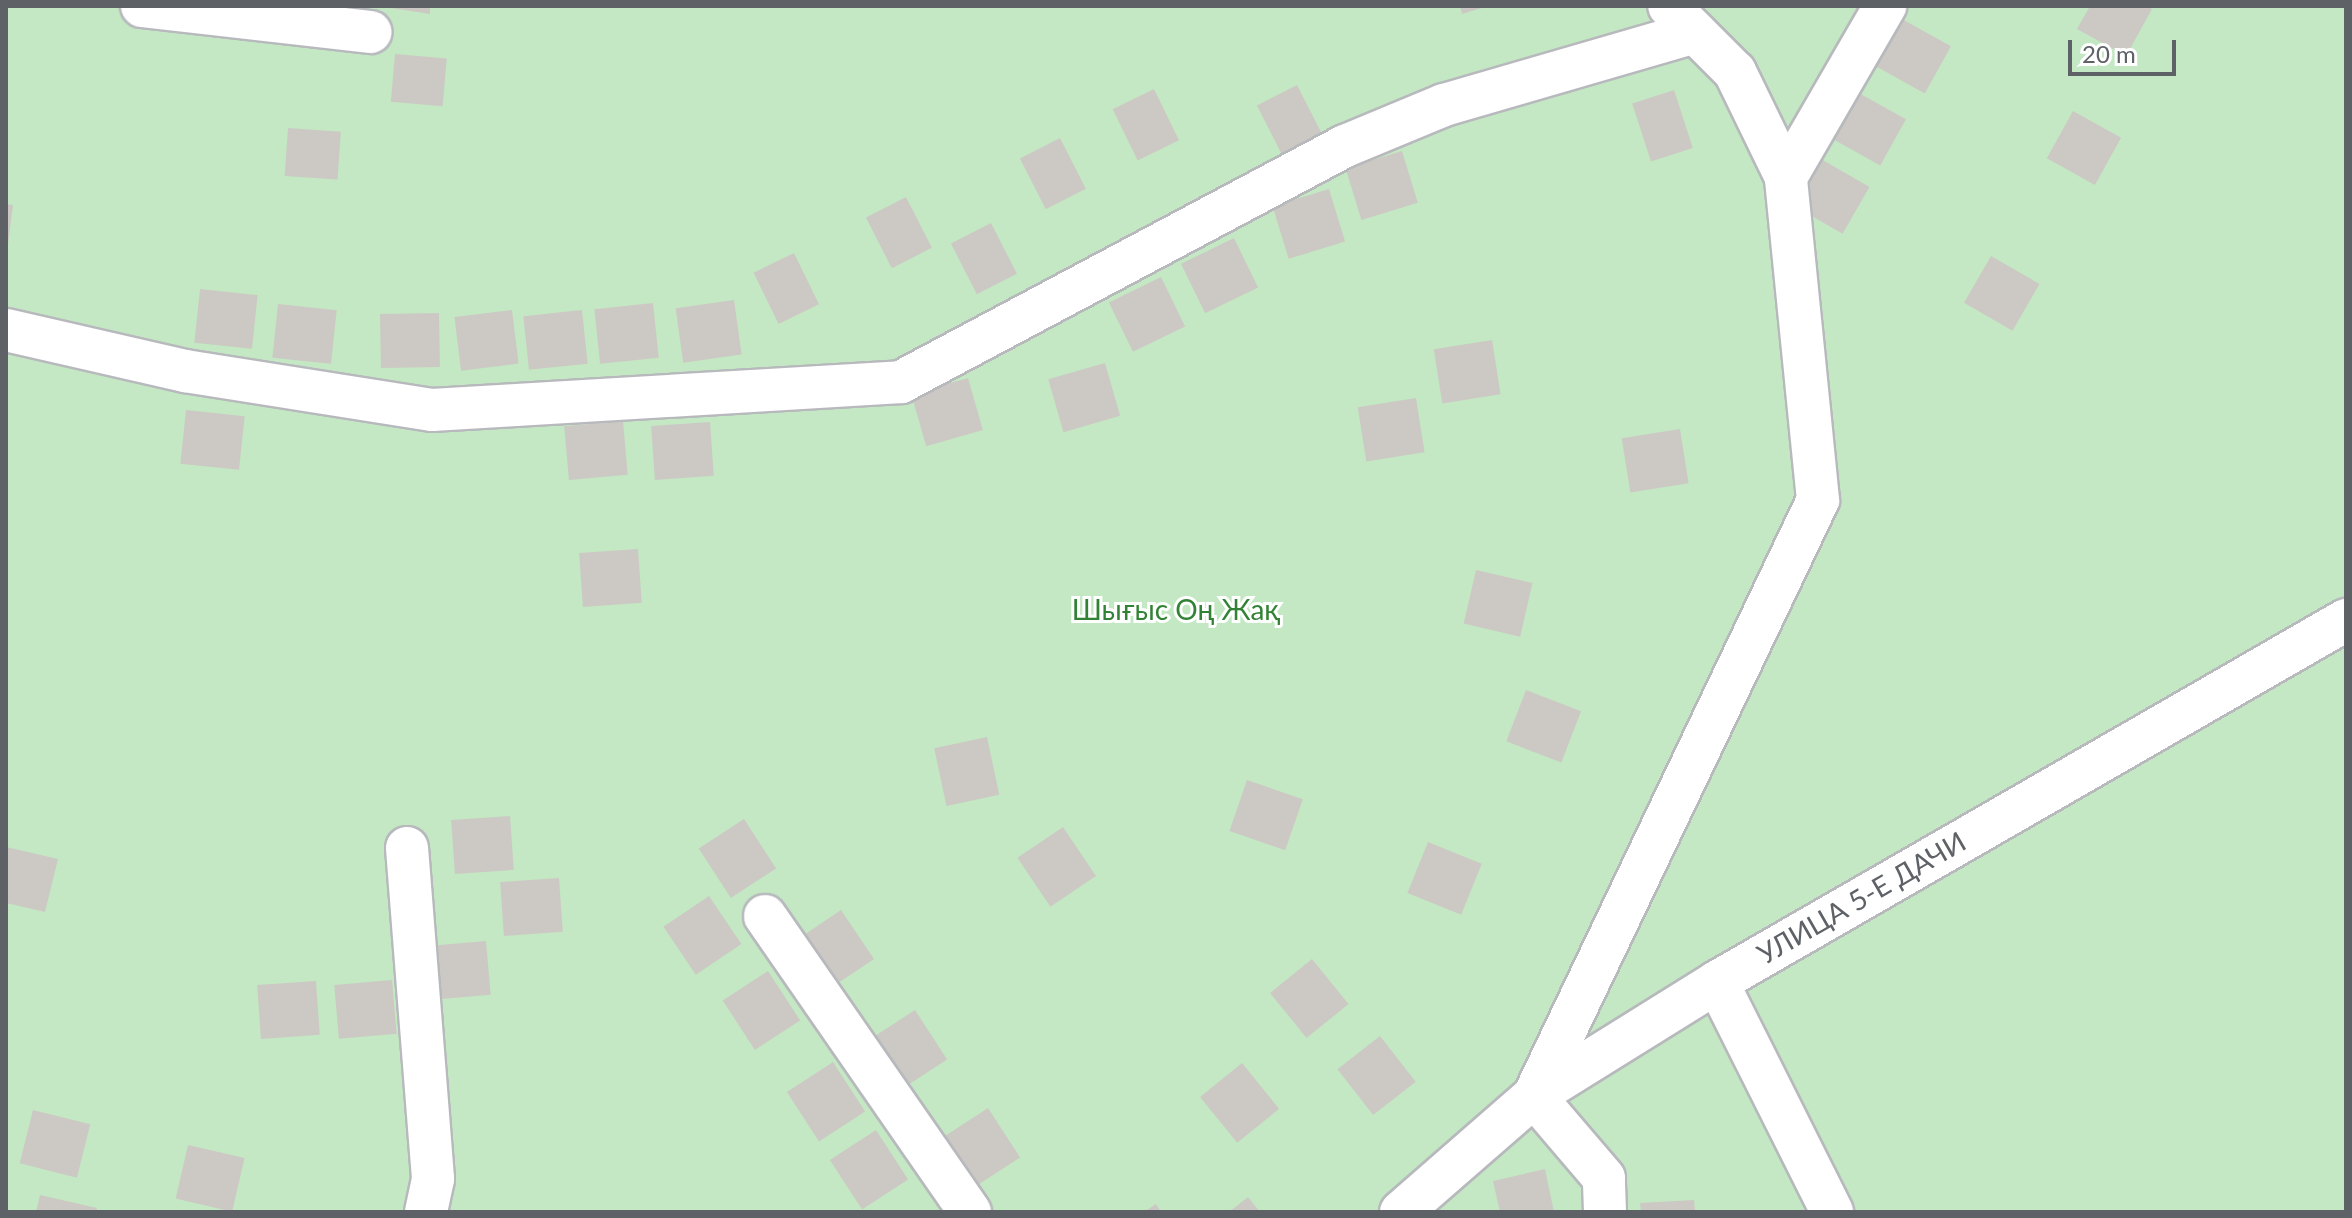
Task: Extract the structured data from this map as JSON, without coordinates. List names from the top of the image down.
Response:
{
  "streets": {
    "street": ["УЛИЦА 5-Е ДАЧИ"]
  },
  "parks": ["Шығыс Оң Жақ"],
  "scale_bar": "20 m"
}
